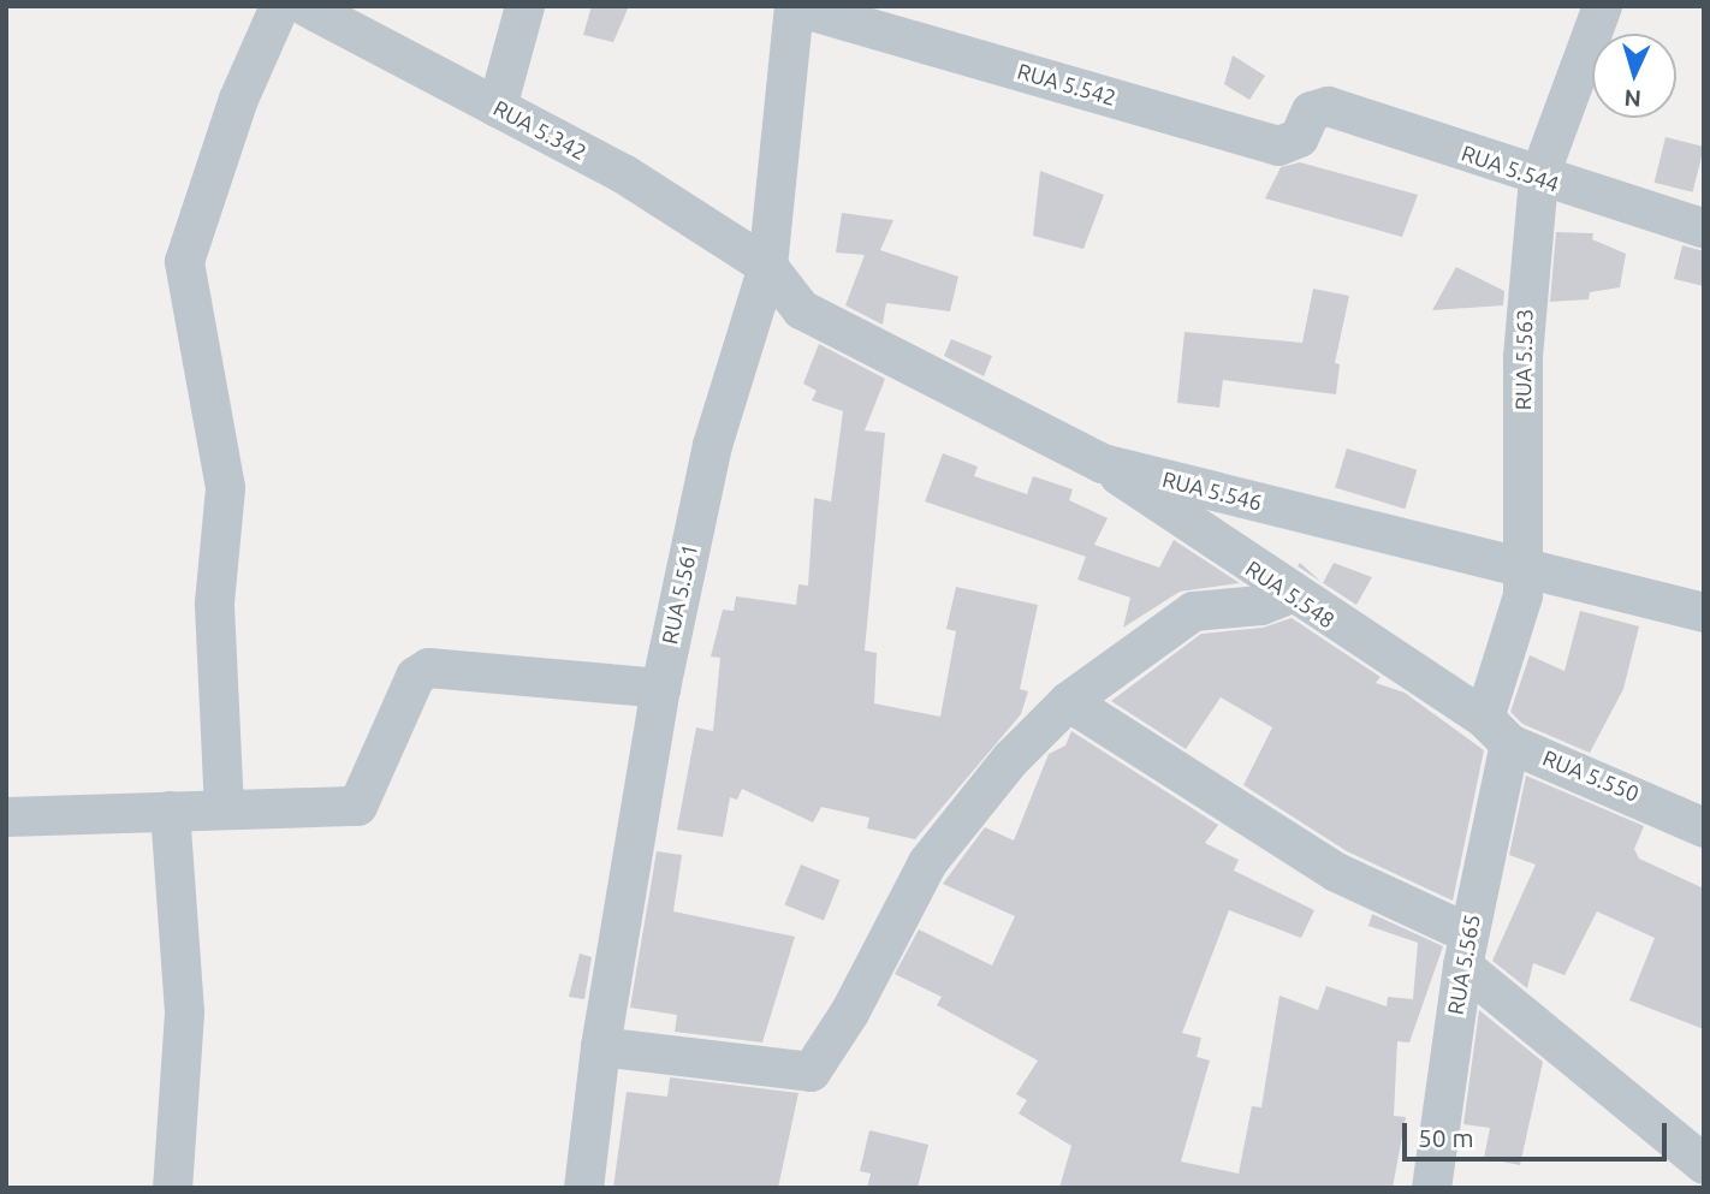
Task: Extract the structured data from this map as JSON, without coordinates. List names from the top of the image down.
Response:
{
  "streets": {
    "street": [
      "RUA 5.542",
      "RUA 5.342",
      "RUA 5.544",
      "RUA 5.563",
      "RUA 5.546",
      "RUA 5.561",
      "RUA 5.548",
      "RUA 5.550",
      "RUA 5.565"
    ]
  },
  "crossings": [
    ["RUA 5.542", "RUA 5.544"],
    ["RUA 5.542", "RUA 5.561"],
    ["RUA 5.342", "RUA 5.546"],
    ["RUA 5.342", "RUA 5.561"],
    ["RUA 5.544", "RUA 5.563"],
    ["RUA 5.563", "RUA 5.546"],
    ["RUA 5.563", "RUA 5.548"],
    ["RUA 5.563", "RUA 5.550"],
    ["RUA 5.563", "RUA 5.565"],
    ["RUA 5.546", "RUA 5.561"],
    ["RUA 5.546", "RUA 5.548"],
    ["RUA 5.548", "RUA 5.550"],
    ["RUA 5.548", "RUA 5.565"],
    ["RUA 5.550", "RUA 5.565"]
  ],
  "scale_bar": "50 m",
  "north": "bottom"
}
